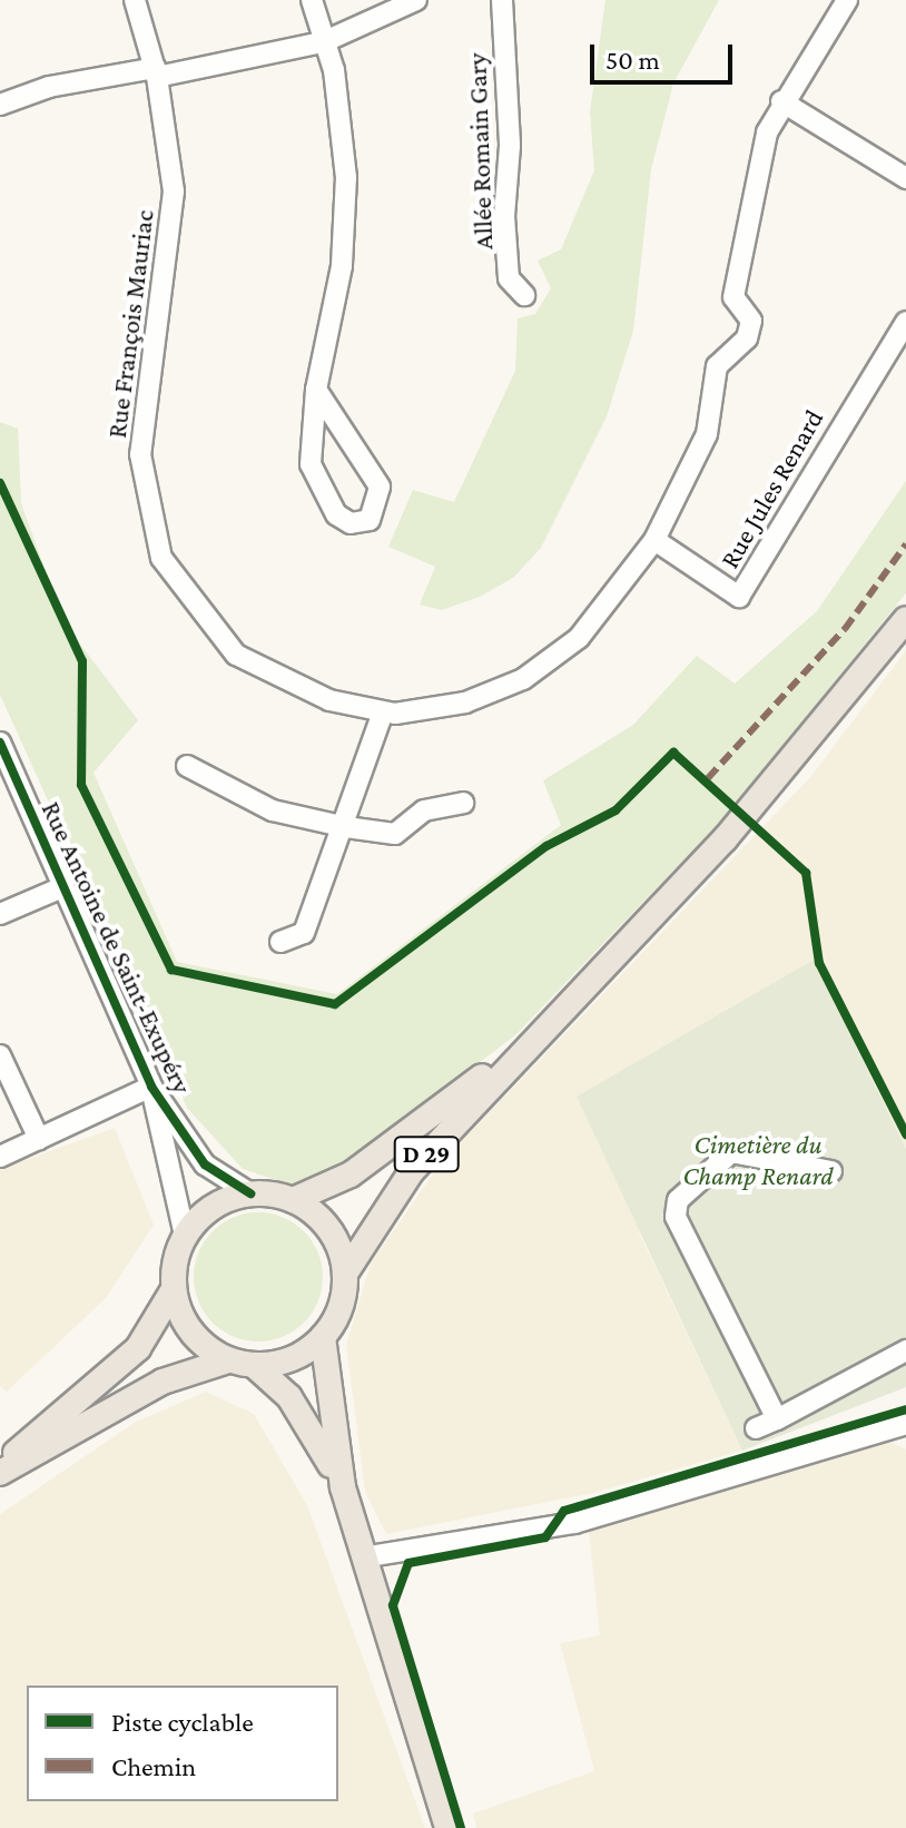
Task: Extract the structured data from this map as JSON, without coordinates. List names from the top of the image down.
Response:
{
  "streets": {
    "main road": ["D 29"],
    "street": [
      "Allée Romain Gary",
      "Rue François Mauriac",
      "Rue Jules Renard",
      "Rue Antoine de Saint-Exupéry"
    ]
  },
  "crossings": [
    ["Rue François Mauriac", "Rue Jules Renard"],
    ["Rue Antoine de Saint-Exupéry", "D 29"]
  ],
  "parks": ["Cimetière du Champ Renard"],
  "legend": ["Piste cyclable", "Chemin"],
  "scale_bar": "50 m"
}
